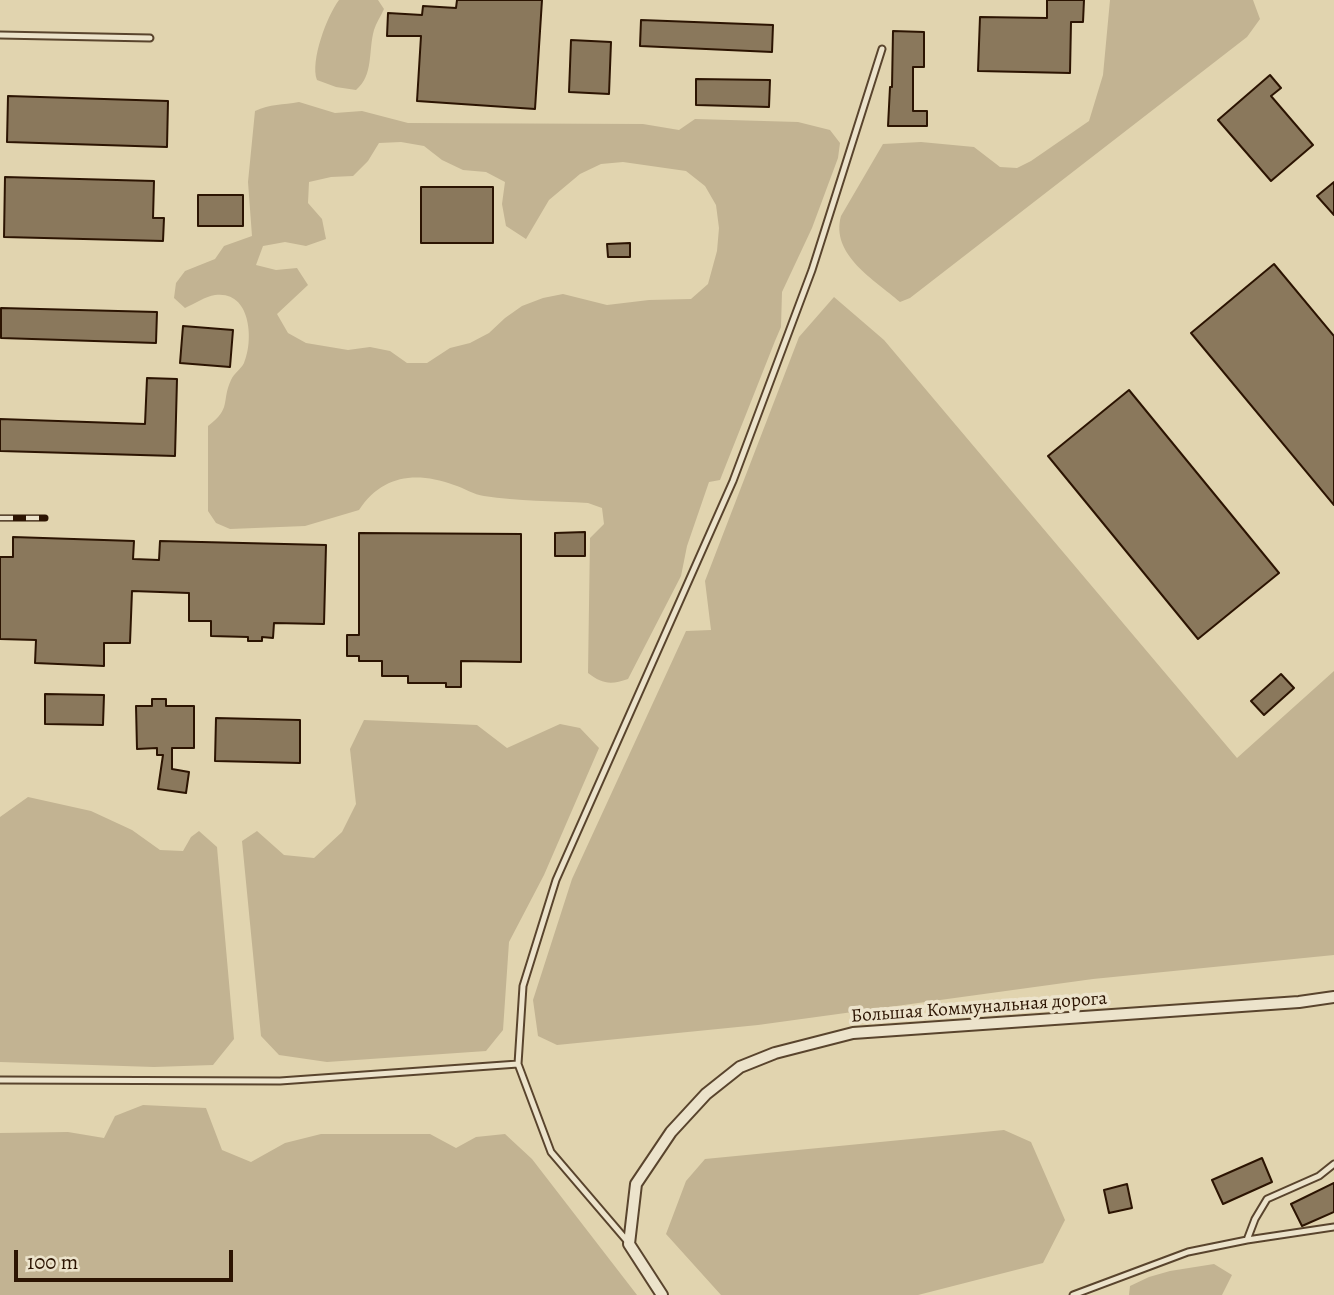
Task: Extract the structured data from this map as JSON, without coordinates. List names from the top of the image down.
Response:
{
  "streets": {
    "street": ["Большая Коммунальная дорога"]
  },
  "scale_bar": "100 m"
}
